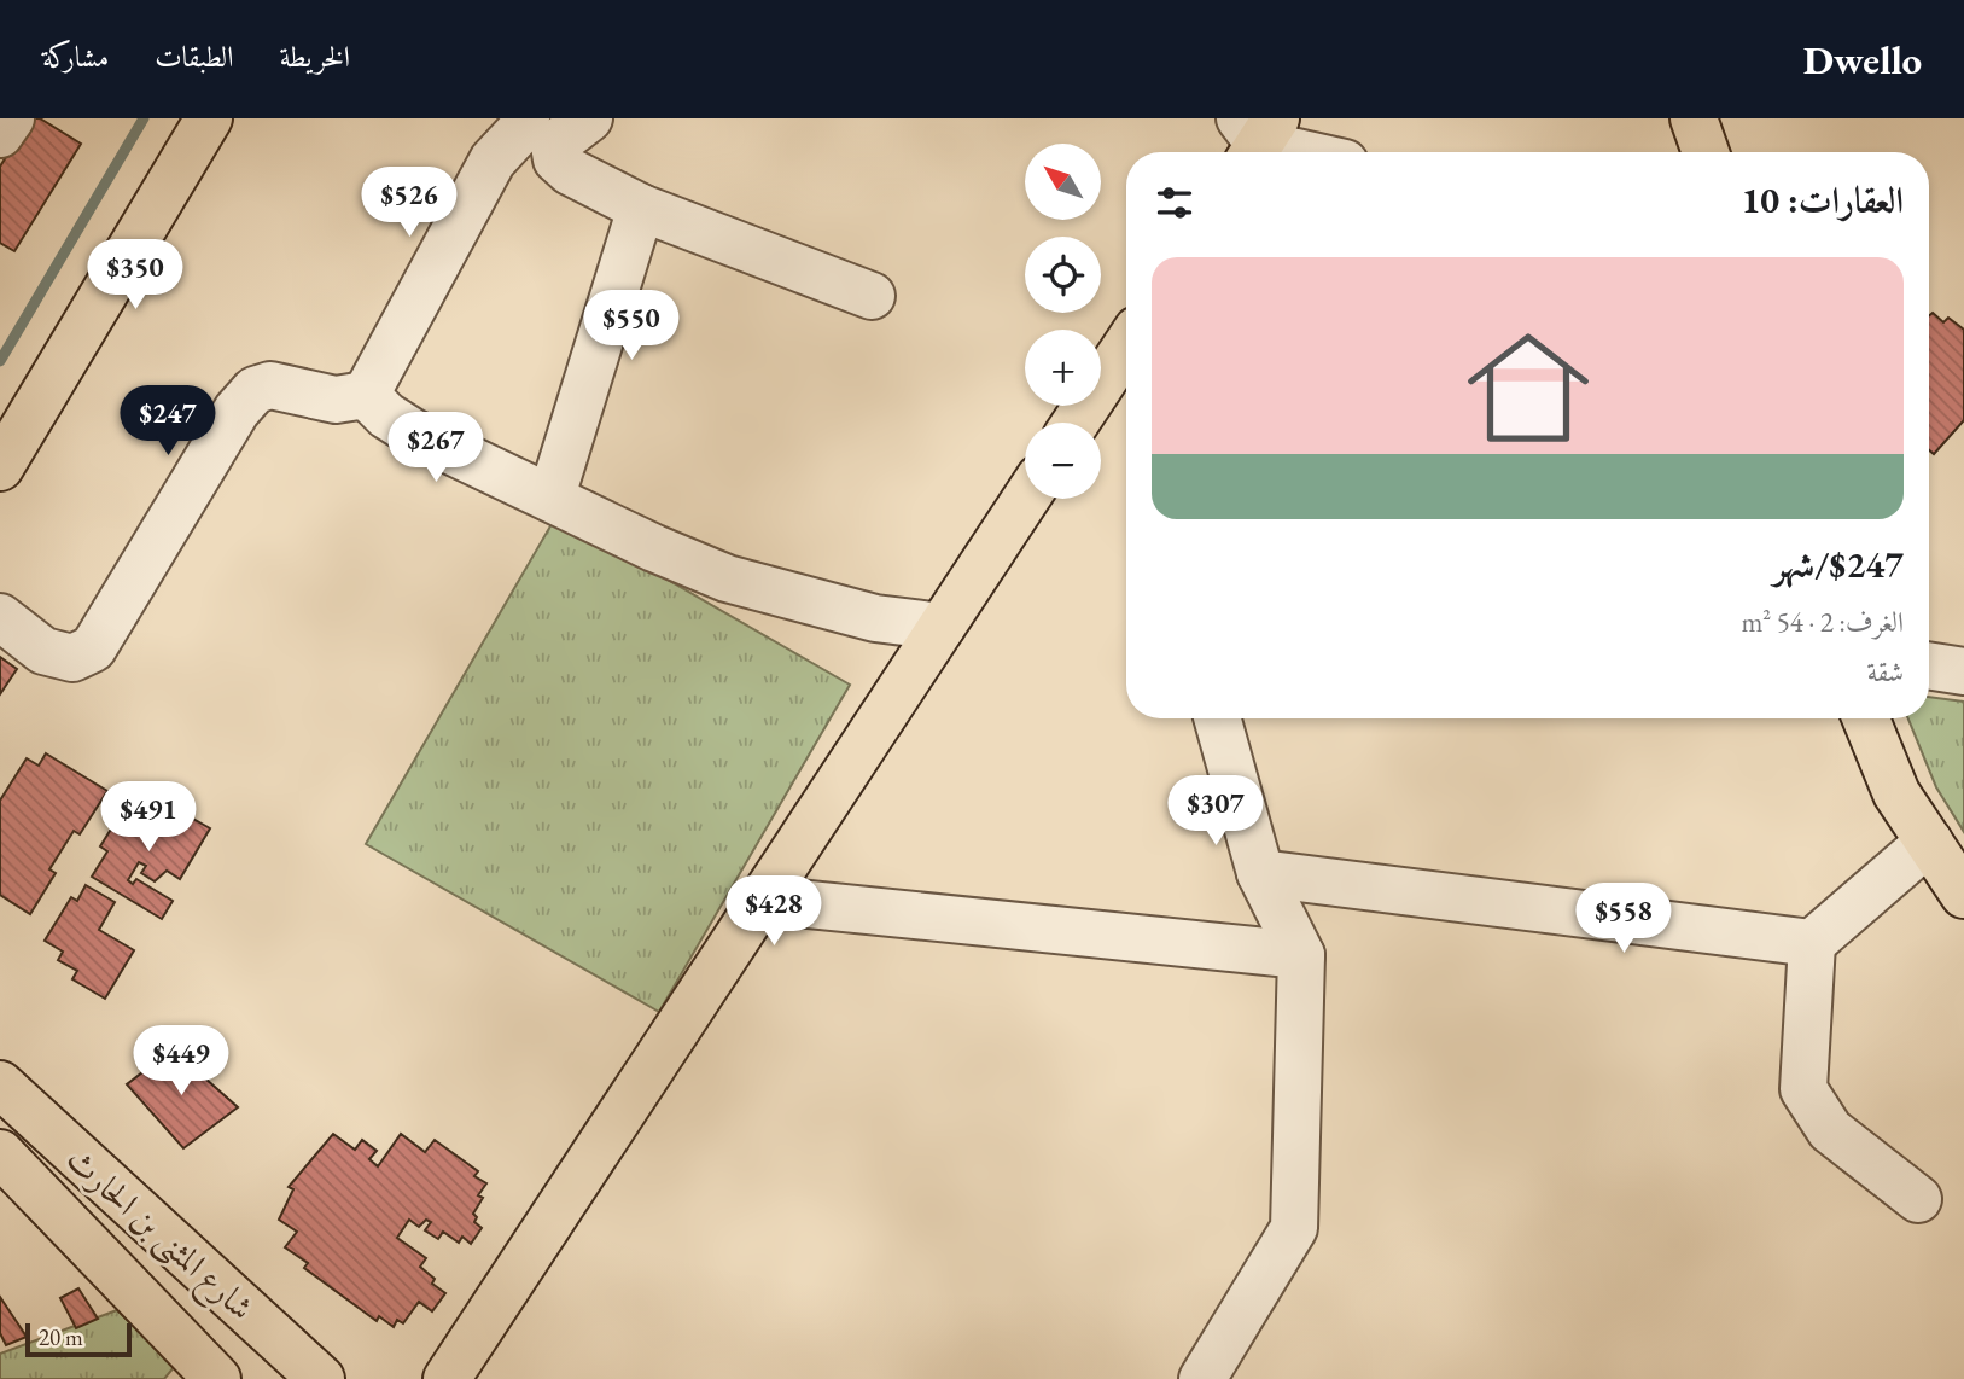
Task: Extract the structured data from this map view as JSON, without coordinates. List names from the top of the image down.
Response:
{
  "streets": {
    "main road": ["شارع المثنى بن الحارث"]
  },
  "scale_bar": "20 m",
  "north": "top left",
  "page": {
    "header": "Dwello",
    "nav": ["الخريطة", "الطبقات", "مشاركة"],
    "map_buttons": ["+", "−"],
    "heading": "العقارات: 10",
    "price": [
      "$526",
      "$350",
      "$550",
      "$247",
      "$267",
      "$307",
      "$491",
      "$428",
      "$558",
      "$449"
    ],
    "list": [
      {
        "name": "$247/شهر",
        "note": "الغرف: 2 · 54 m² · شقة"
      }
    ],
    "scale": "20 m"
  }
}
